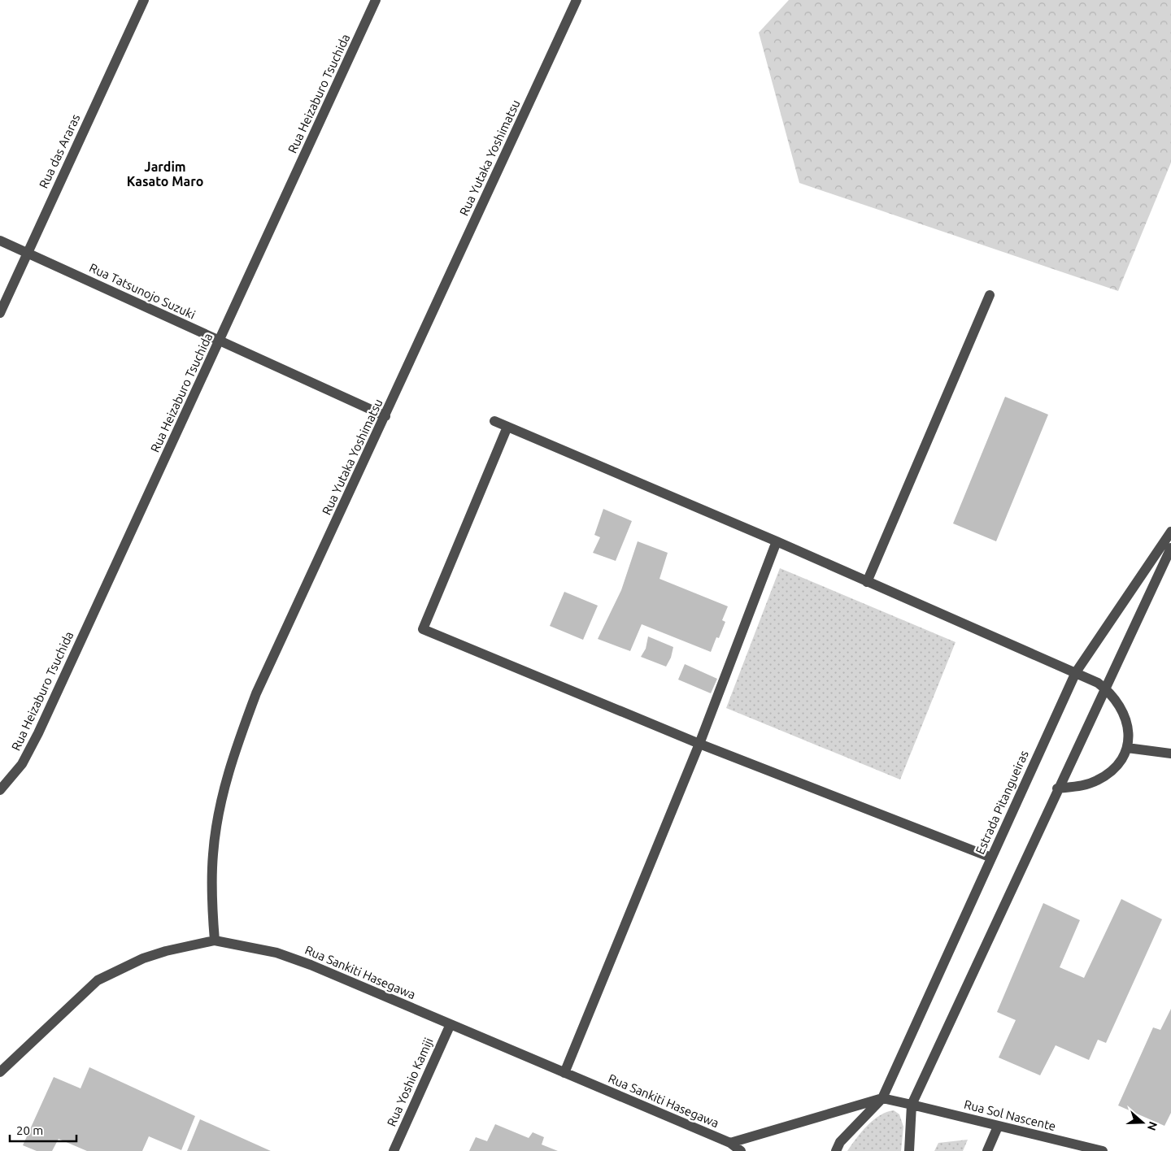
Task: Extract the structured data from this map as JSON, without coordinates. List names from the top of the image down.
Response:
{
  "streets": {
    "street": [
      "Rua Heizaburo Tsuchida",
      "Rua das Araras",
      "Rua Yutaka Yoshimatsu",
      "Rua Tatsunojo Suzuki",
      "Estrada Pitangueiras",
      "Rua Sankiti Hasegawa",
      "Rua Yoshio Kamiji",
      "Rua Sol Nascente"
    ]
  },
  "crossings": [
    ["Rua Heizaburo Tsuchida", "Rua Tatsunojo Suzuki"],
    ["Rua das Araras", "Rua Tatsunojo Suzuki"],
    ["Rua Yutaka Yoshimatsu", "Rua Tatsunojo Suzuki"],
    ["Rua Yutaka Yoshimatsu", "Rua Sankiti Hasegawa"],
    ["Estrada Pitangueiras", "Rua Sol Nascente"],
    ["Rua Sankiti Hasegawa", "Rua Yoshio Kamiji"]
  ],
  "districts": ["Jardim Kasato Maro"],
  "scale_bar": "20 m",
  "north": "right"
}
